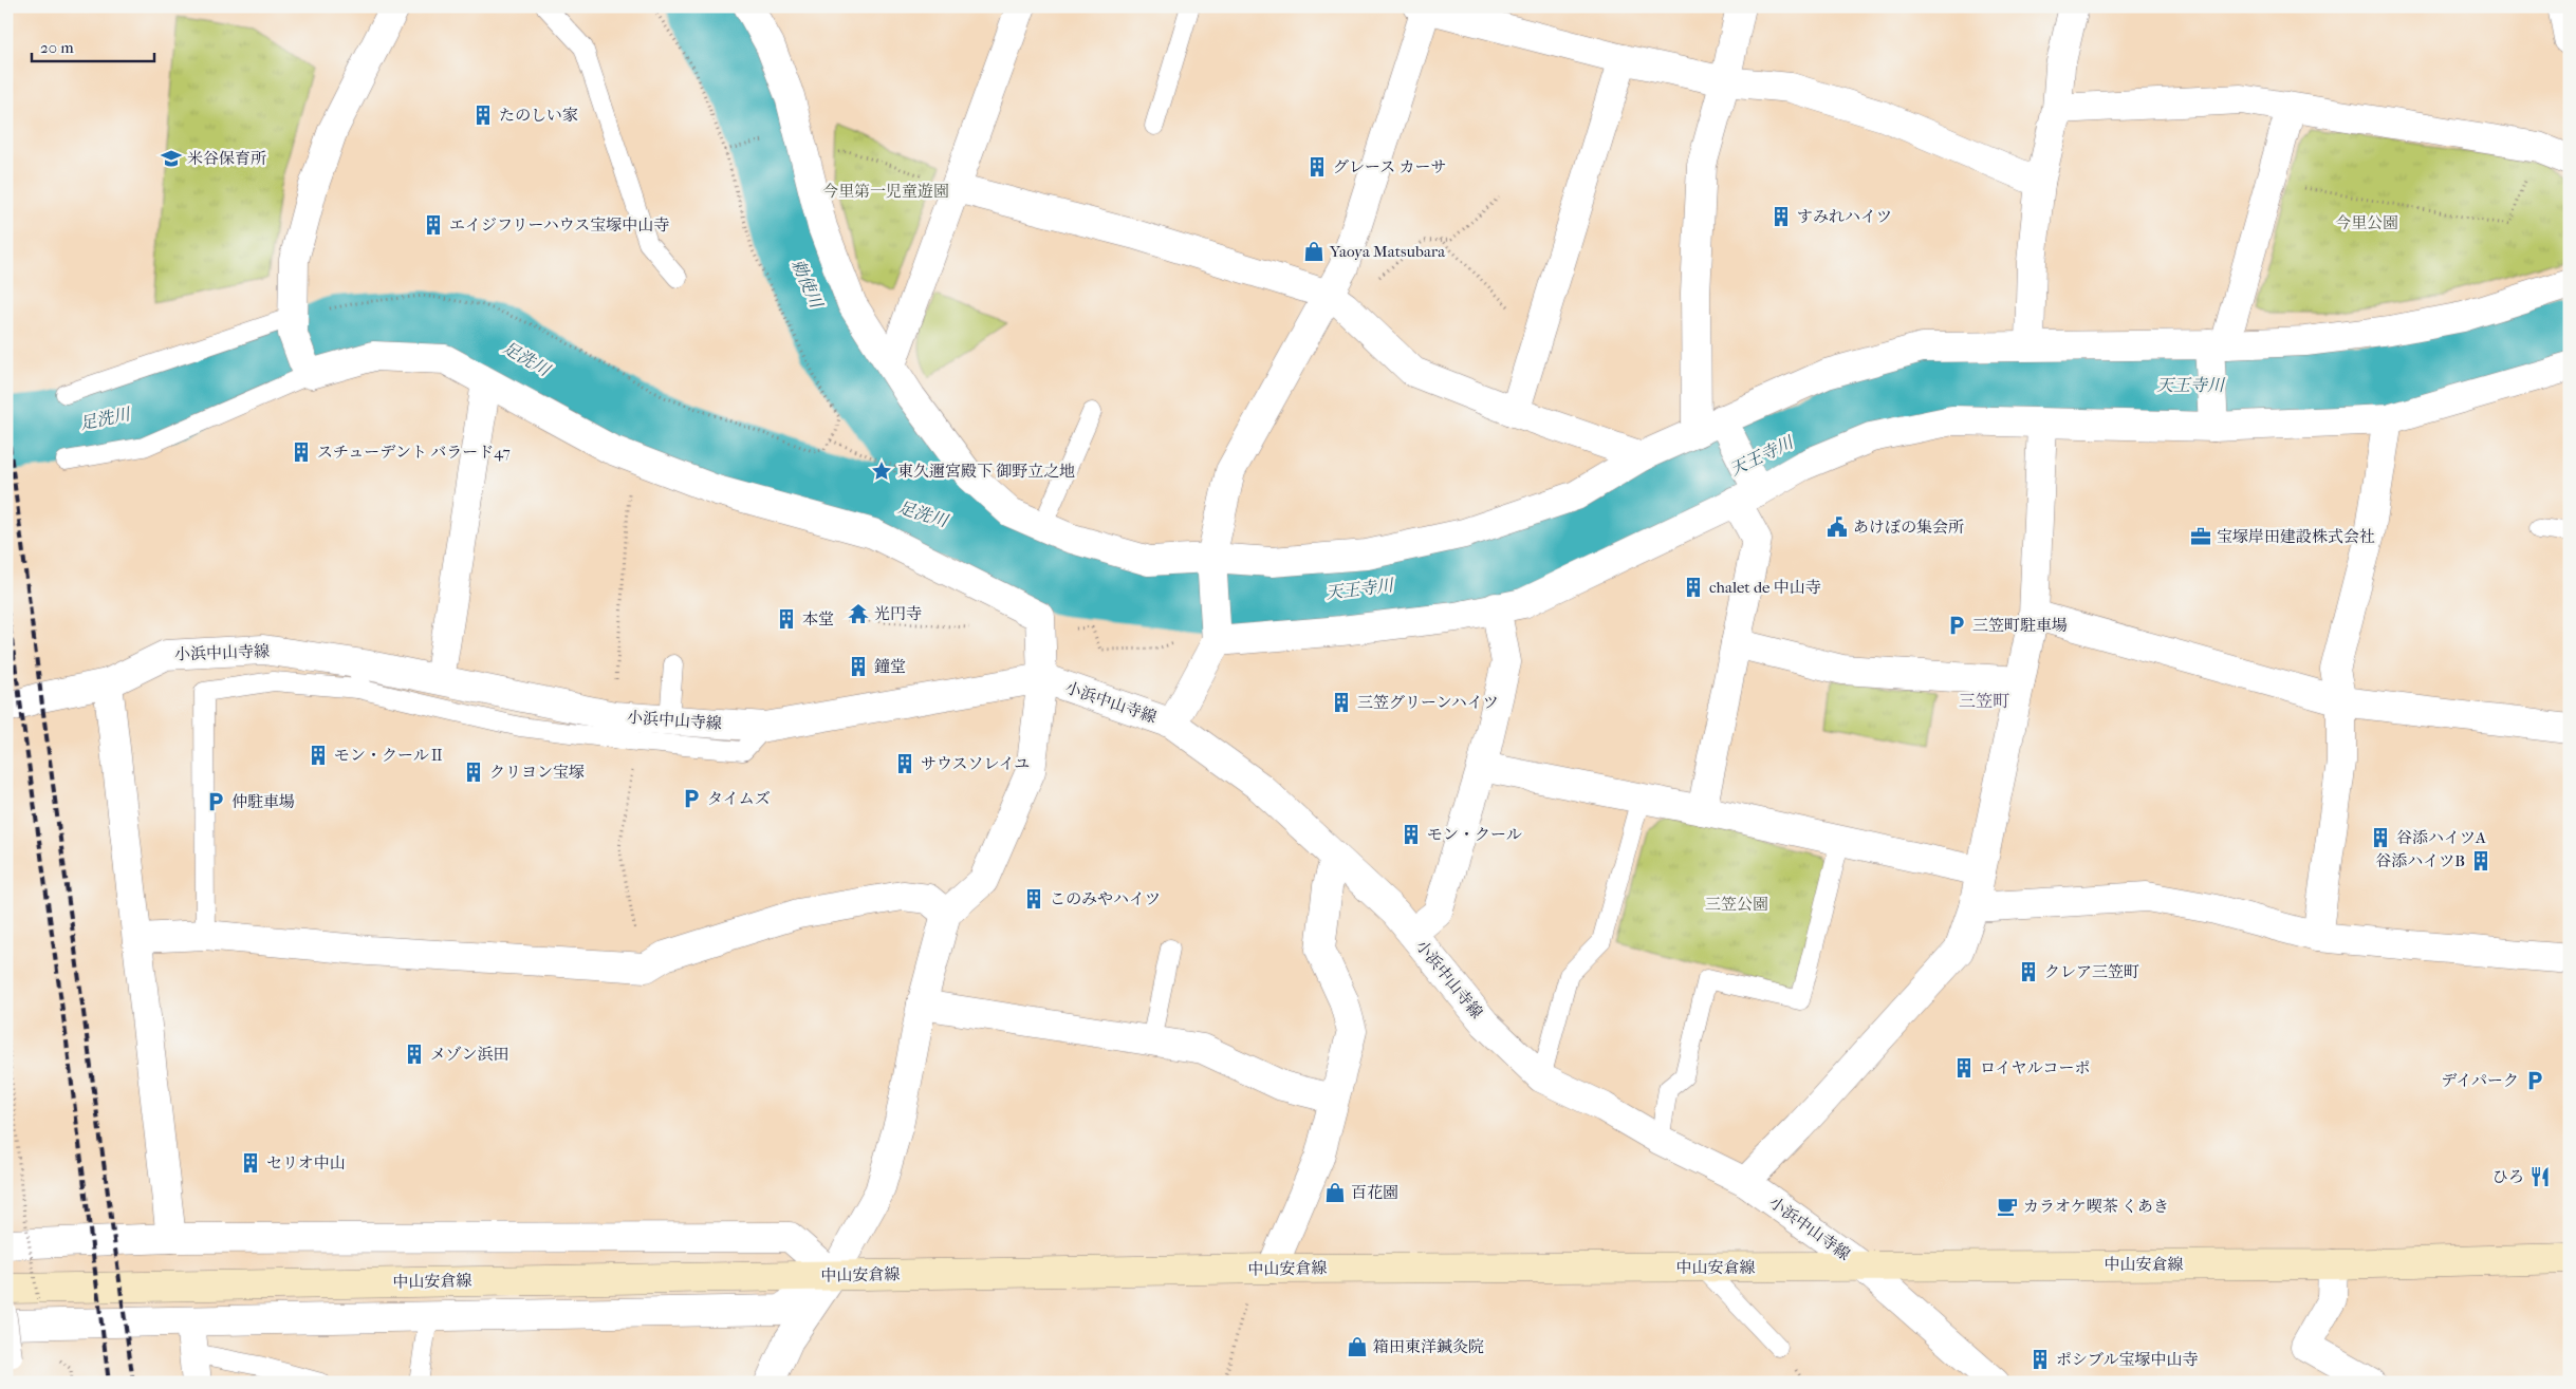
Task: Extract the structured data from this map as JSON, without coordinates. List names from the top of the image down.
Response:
{
  "streets": {
    "street": ["小浜中山寺線", "中山安倉線"]
  },
  "crossings": [
    ["小浜中山寺線", "中山安倉線"]
  ],
  "districts": ["三笠町"],
  "water": ["勅使川", "足洗川", "天王寺川"],
  "parks": ["今里第一児童遊園", "今里公園", "三笠公園"],
  "places": {
    "building": [
      "たのしい家",
      "グレース カーサ",
      "すみれハイツ",
      "エイジフリーハウス宝塚中山寺",
      "スチューデント バラード47",
      "chalet de 中山寺",
      "本堂",
      "鐘堂",
      "三笠グリーンハイツ",
      "モン・クールⅡ",
      "サウスソレイユ",
      "クリヨン宝塚",
      "モン・クール",
      "谷添ハイツA",
      "谷添ハイツB",
      "このみやハイツ",
      "クレア三笠町",
      "メゾン浜田",
      "ロイヤルコーポ",
      "セリオ中山",
      "ポシブル宝塚中山寺"
    ],
    "school or university": ["米谷保育所"],
    "shop": ["Yaoya Matsubara", "百花園", "箱田東洋鍼灸院"],
    "place": ["東久邇宮殿下 御野立之地"],
    "public building": ["あけぼの集会所"],
    "office": ["宝塚岸田建設株式会社"],
    "temple": ["光円寺"],
    "parking": [
      "三笠町駐車場",
      "タイムズ",
      "仲駐車場",
      "デイパーク"
    ],
    "restaurant": ["ひろ"],
    "cafe": ["カラオケ喫茶 くあき"]
  },
  "scale_bar": "20 m"
}
